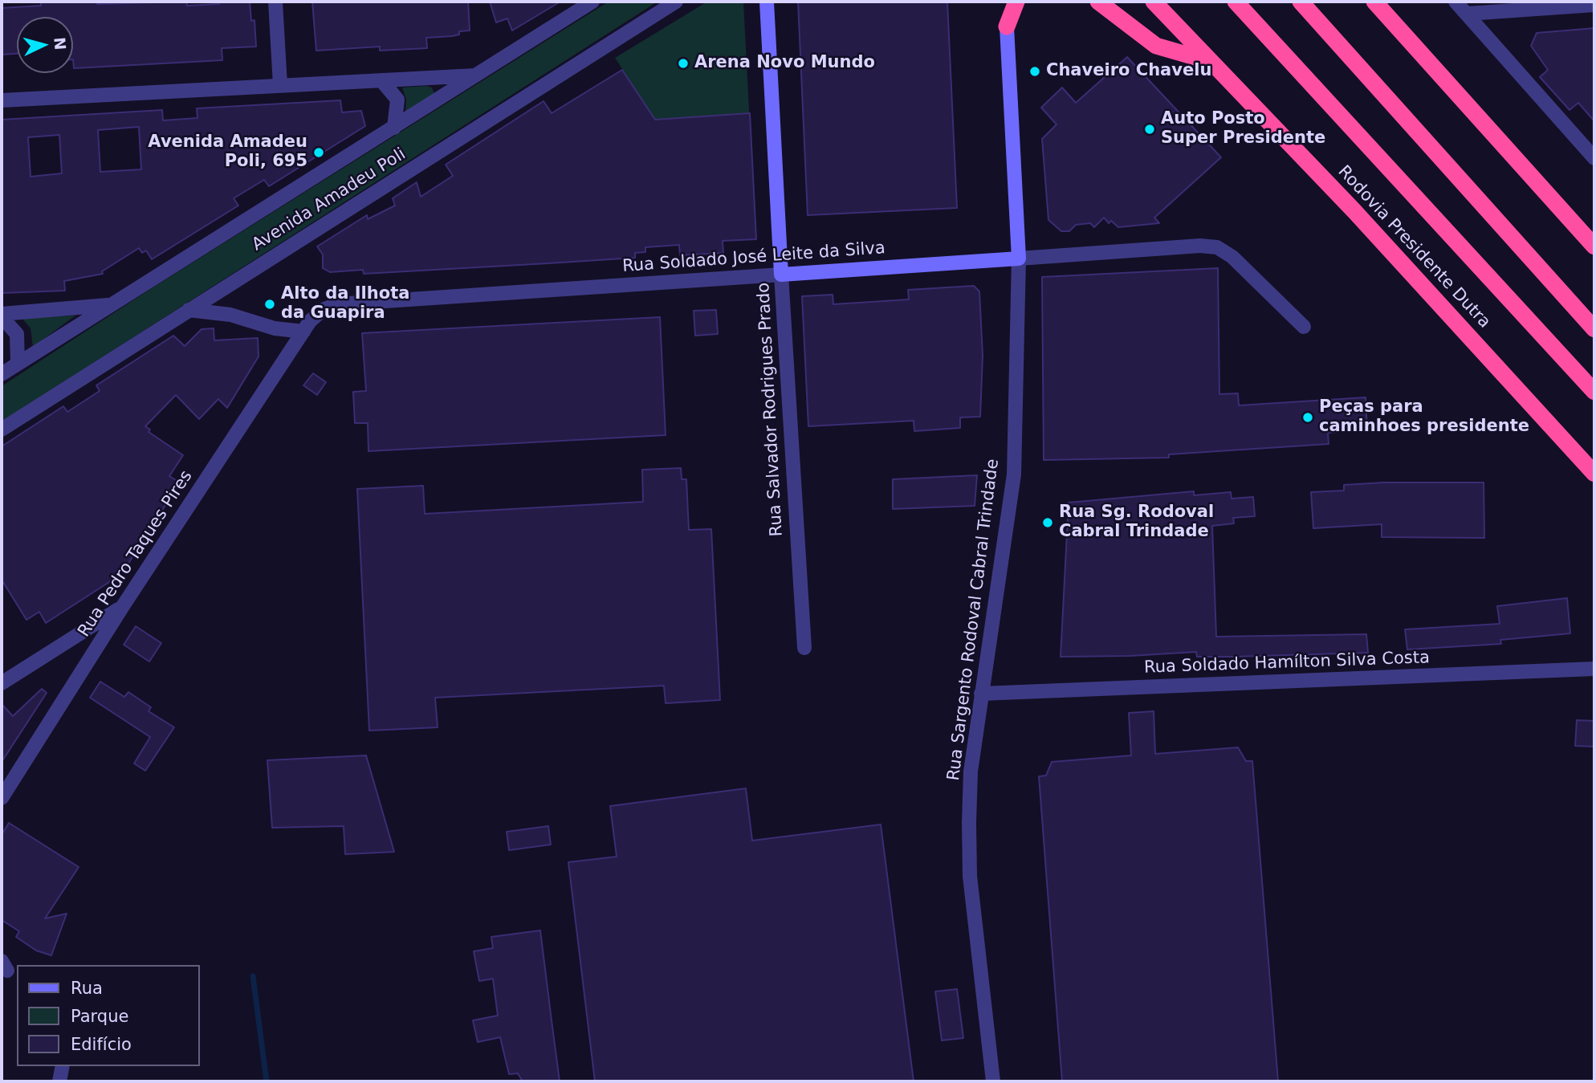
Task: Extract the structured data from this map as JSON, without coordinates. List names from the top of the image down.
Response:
{
  "streets": {
    "highway": ["Rodovia Presidente Dutra"],
    "main road": ["Rua Soldado José Leite da Silva", "Rua Salvador Rodrigues Prado", "Rua Sargento Rodoval Cabral Trindade"],
    "street": ["Avenida Amadeu Poli", "Rua Pedro Taques Pires", "Rua Soldado Hamílton Silva Costa"]
  },
  "crossings": [
    ["Rua Soldado José Leite da Silva", "Rua Salvador Rodrigues Prado"],
    ["Rua Soldado José Leite da Silva", "Rua Pedro Taques Pires"],
    ["Rua Soldado José Leite da Silva", "Rua Sargento Rodoval Cabral Trindade"],
    ["Rua Sargento Rodoval Cabral Trindade", "Rua Soldado Hamílton Silva Costa"]
  ],
  "places": [
    "Arena Novo Mundo",
    "Chaveiro Chavelu",
    "Auto Posto Super Presidente",
    "Avenida Amadeu Poli, 695",
    "Alto da Ilhota da Guapira",
    "Peças para caminhoes presidente",
    "Rua Sg. Rodoval Cabral Trindade"
  ],
  "legend": ["Rua", "Parque", "Edifício"],
  "north": "right"
}
